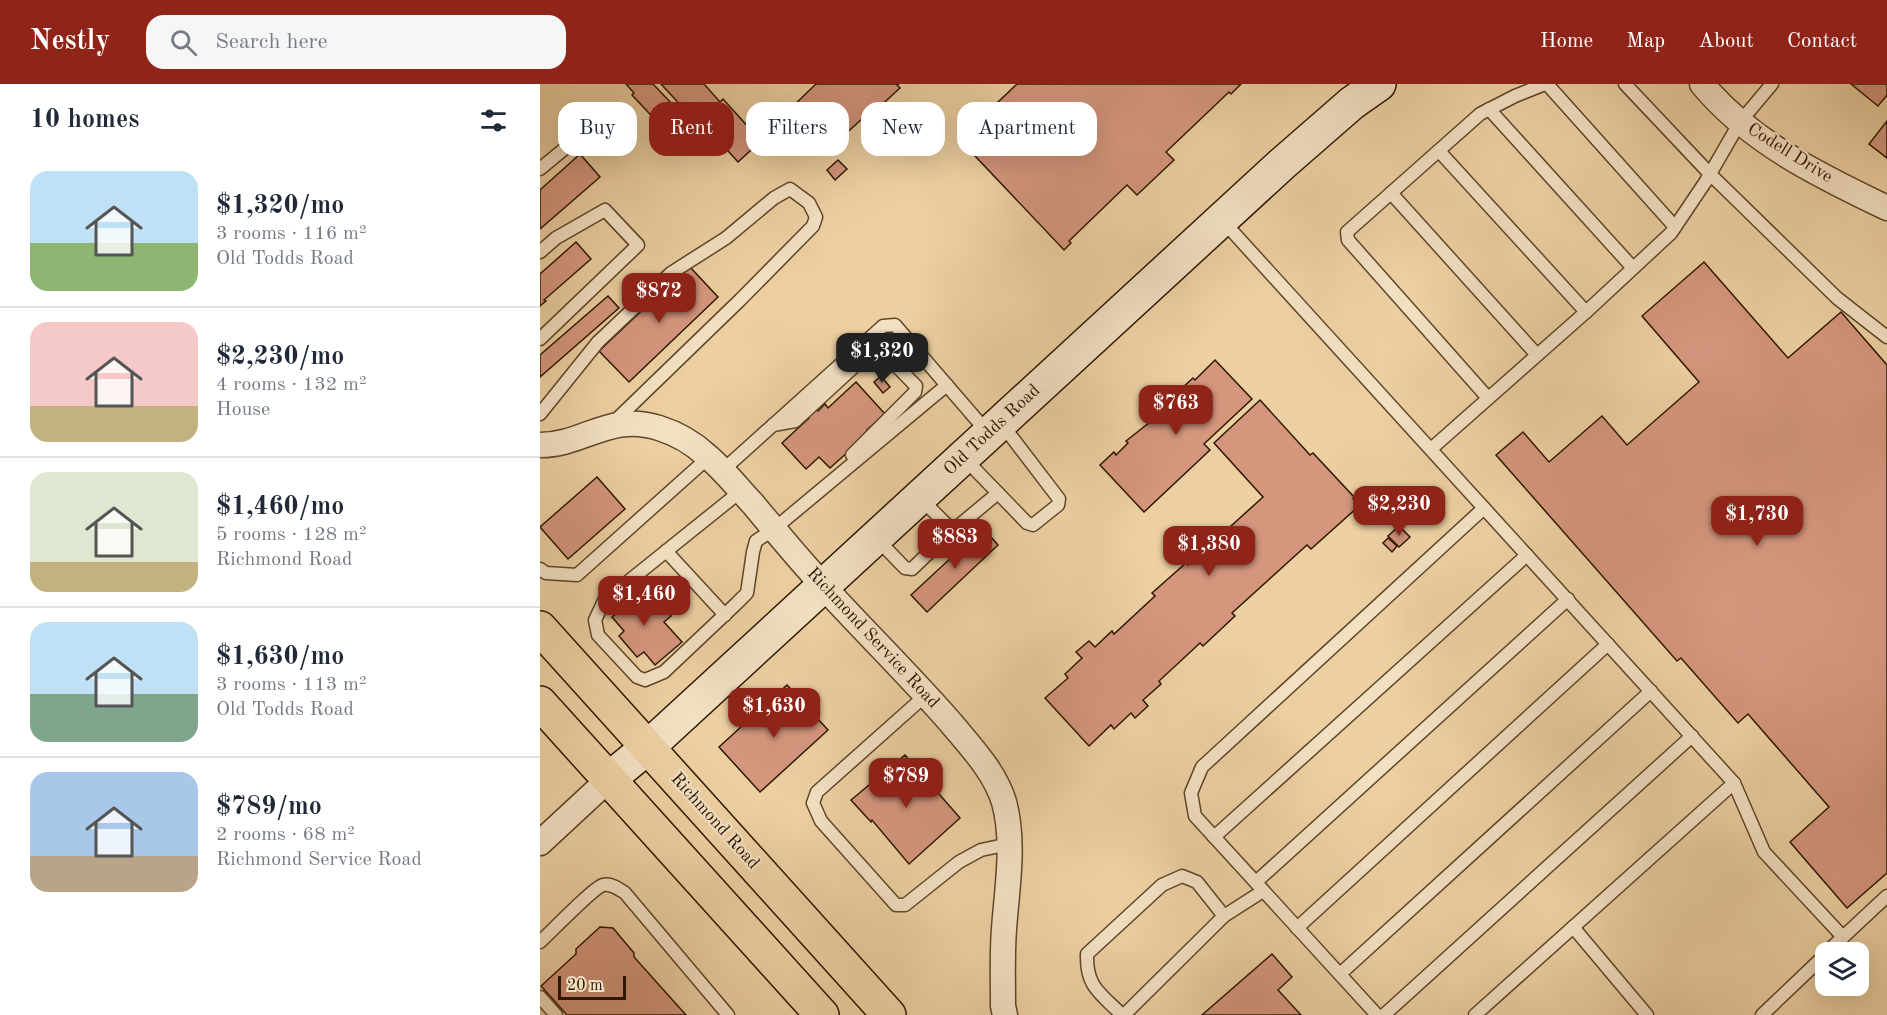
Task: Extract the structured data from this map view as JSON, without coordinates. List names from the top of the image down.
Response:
{
  "streets": {
    "highway": ["Richmond Road"],
    "main road": ["Old Todds Road"],
    "street": ["Codell Drive", "Richmond Service Road"]
  },
  "crossings": [
    ["Old Todds Road", "Richmond Service Road"],
    ["Old Todds Road", "Richmond Road"]
  ],
  "scale_bar": "20 m",
  "page": {
    "header": "Nestly",
    "search": "Search here",
    "nav": [
      "Home",
      "Map",
      "About",
      "Contact"
    ],
    "heading": "10 homes",
    "chip": [
      "Buy",
      "Rent",
      "Filters",
      "New",
      "Apartment"
    ],
    "list": [
      {
        "name": "$1,320/mo",
        "note": "3 rooms · 116 m² · Old Todds Road"
      },
      {
        "name": "$2,230/mo",
        "note": "4 rooms · 132 m² · House"
      },
      {
        "name": "$1,460/mo",
        "note": "5 rooms · 128 m² · Richmond Road"
      },
      {
        "name": "$1,630/mo",
        "note": "3 rooms · 113 m² · Old Todds Road"
      },
      {
        "name": "$789/mo",
        "note": "2 rooms · 68 m² · Richmond Service Road"
      }
    ],
    "price": [
      "$872",
      "$1,320",
      "$763",
      "$2,230",
      "$1,730",
      "$883",
      "$1,380",
      "$1,460",
      "$1,630",
      "$789"
    ],
    "scale": "20 m"
  }
}
